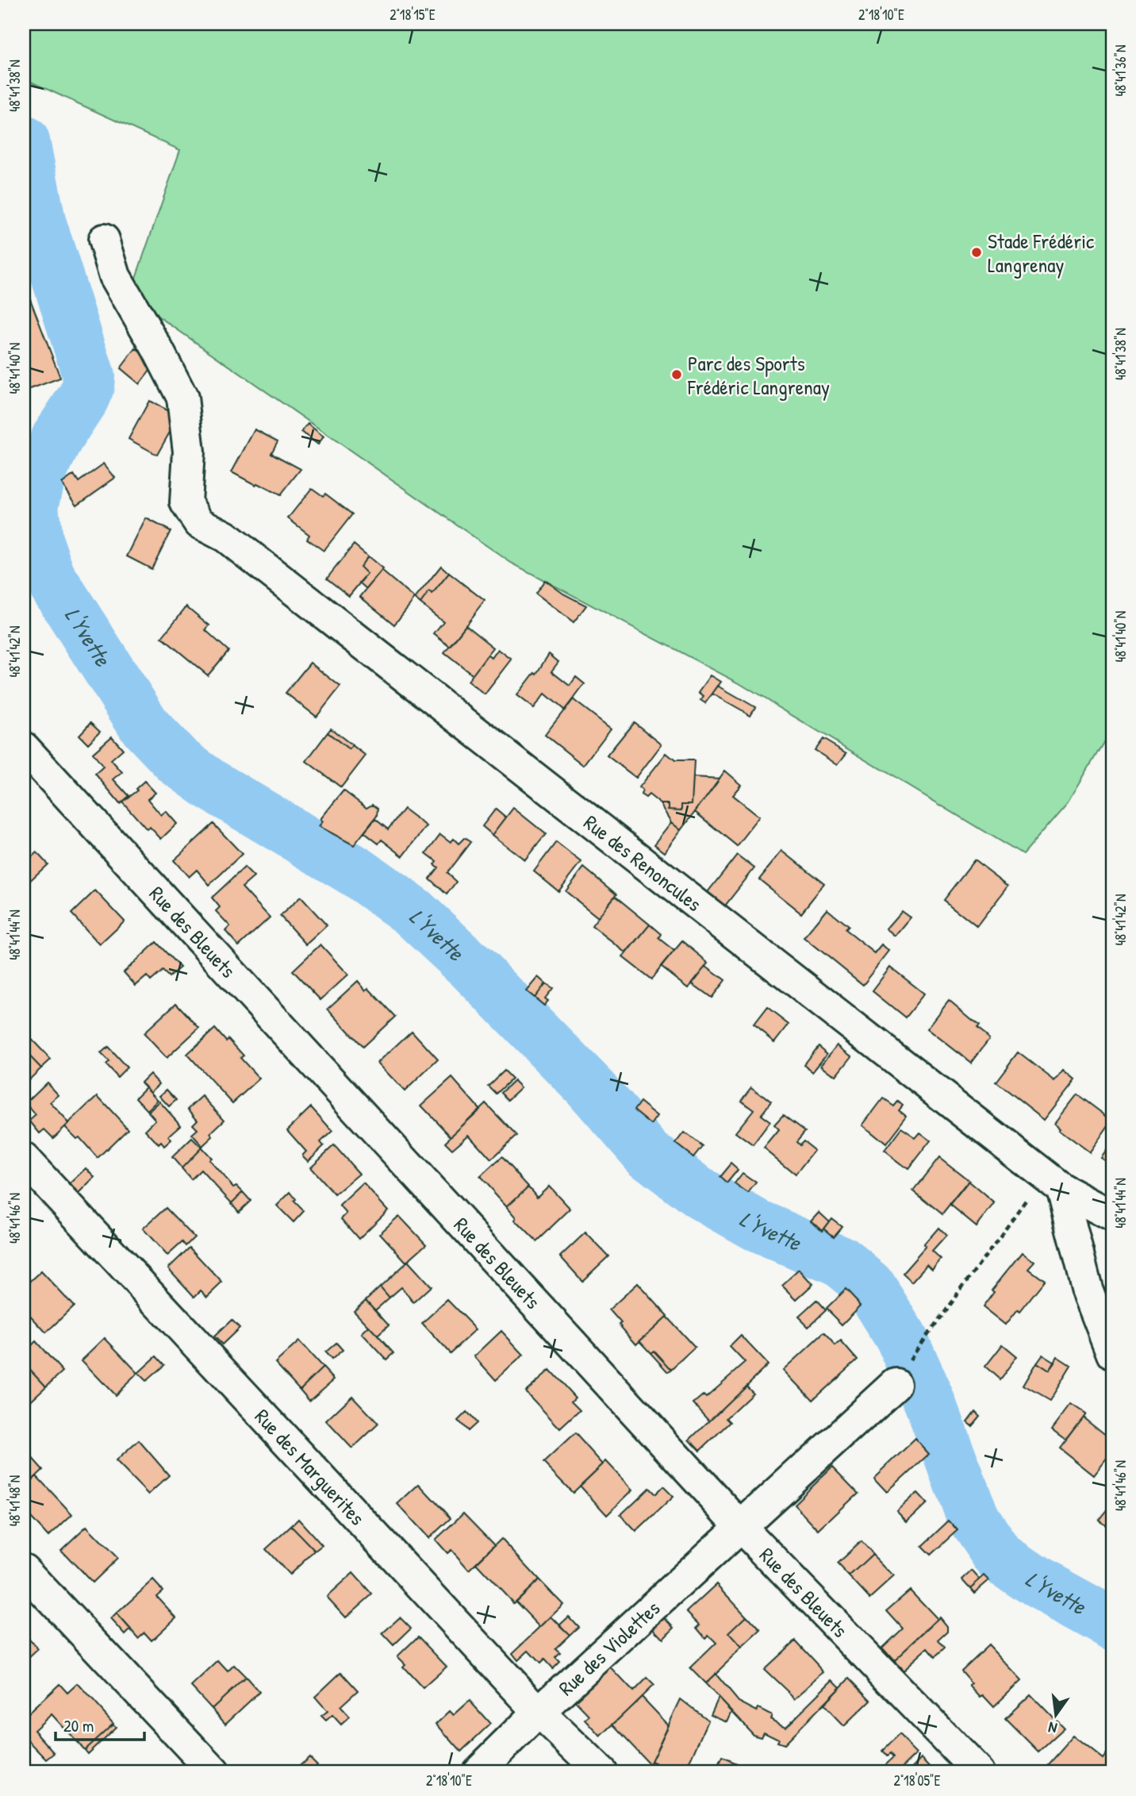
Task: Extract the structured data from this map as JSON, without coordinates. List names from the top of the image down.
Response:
{
  "streets": {
    "street": [
      "Rue des Renoncules",
      "Rue des Bleuets",
      "Rue des Marguerites",
      "Rue des Violettes"
    ]
  },
  "crossings": [
    ["Rue des Bleuets", "Rue des Violettes"],
    ["Rue des Marguerites", "Rue des Violettes"]
  ],
  "water": ["L'Yvette"],
  "places": ["Stade Frédéric Langrenay", "Parc des Sports Frédéric Langrenay"],
  "scale_bar": "20 m",
  "north": "bottom",
  "coordinates": [
    "2°18'15\"E",
    "2°18'10\"E",
    "48°41'36\"N",
    "48°41'38\"N",
    "48°41'40\"N",
    "48°41'42\"N",
    "48°41'44\"N",
    "48°41'46\"N",
    "48°41'48\"N",
    "2°18'05\"E"
  ]
}
